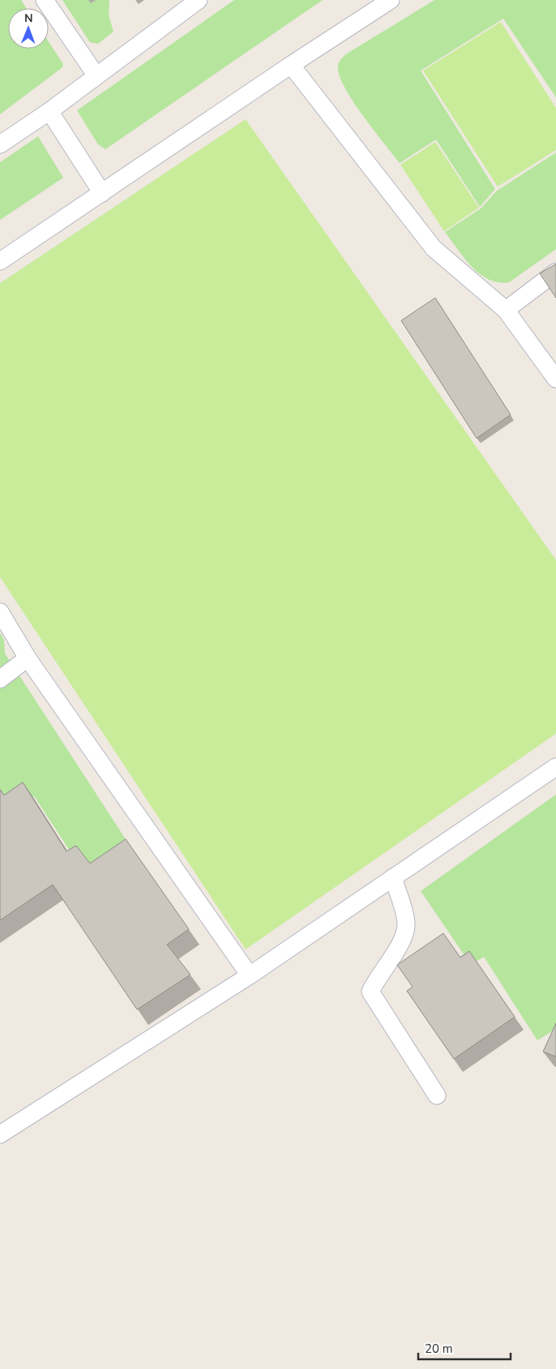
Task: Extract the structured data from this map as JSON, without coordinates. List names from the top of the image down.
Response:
{
  "scale_bar": "20 m",
  "north": "top"
}
